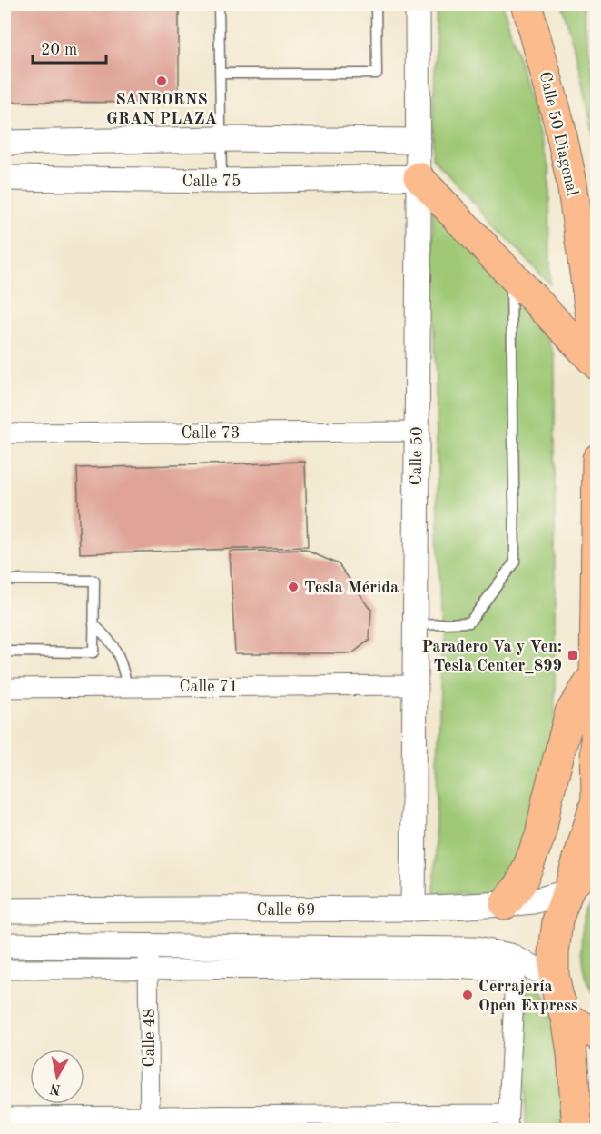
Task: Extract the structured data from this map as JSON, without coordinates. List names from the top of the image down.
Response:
{
  "streets": {
    "main road": ["Calle 50 Diagonal"],
    "street": [
      "Calle 75",
      "Calle 73",
      "Calle 50",
      "Calle 71",
      "Calle 69",
      "Calle 48"
    ]
  },
  "crossings": [
    ["Calle 75", "Calle 50"],
    ["Calle 73", "Calle 50"],
    ["Calle 50", "Calle 71"],
    ["Calle 50", "Calle 69"]
  ],
  "places": {
    "other": ["SANBORNS GRAN PLAZA", "Tesla Mérida", "Cerrajería Open Express"],
    "transit": ["Paradero Va y Ven: Tesla Center_899"]
  },
  "scale_bar": "20 m",
  "north": "bottom"
}
